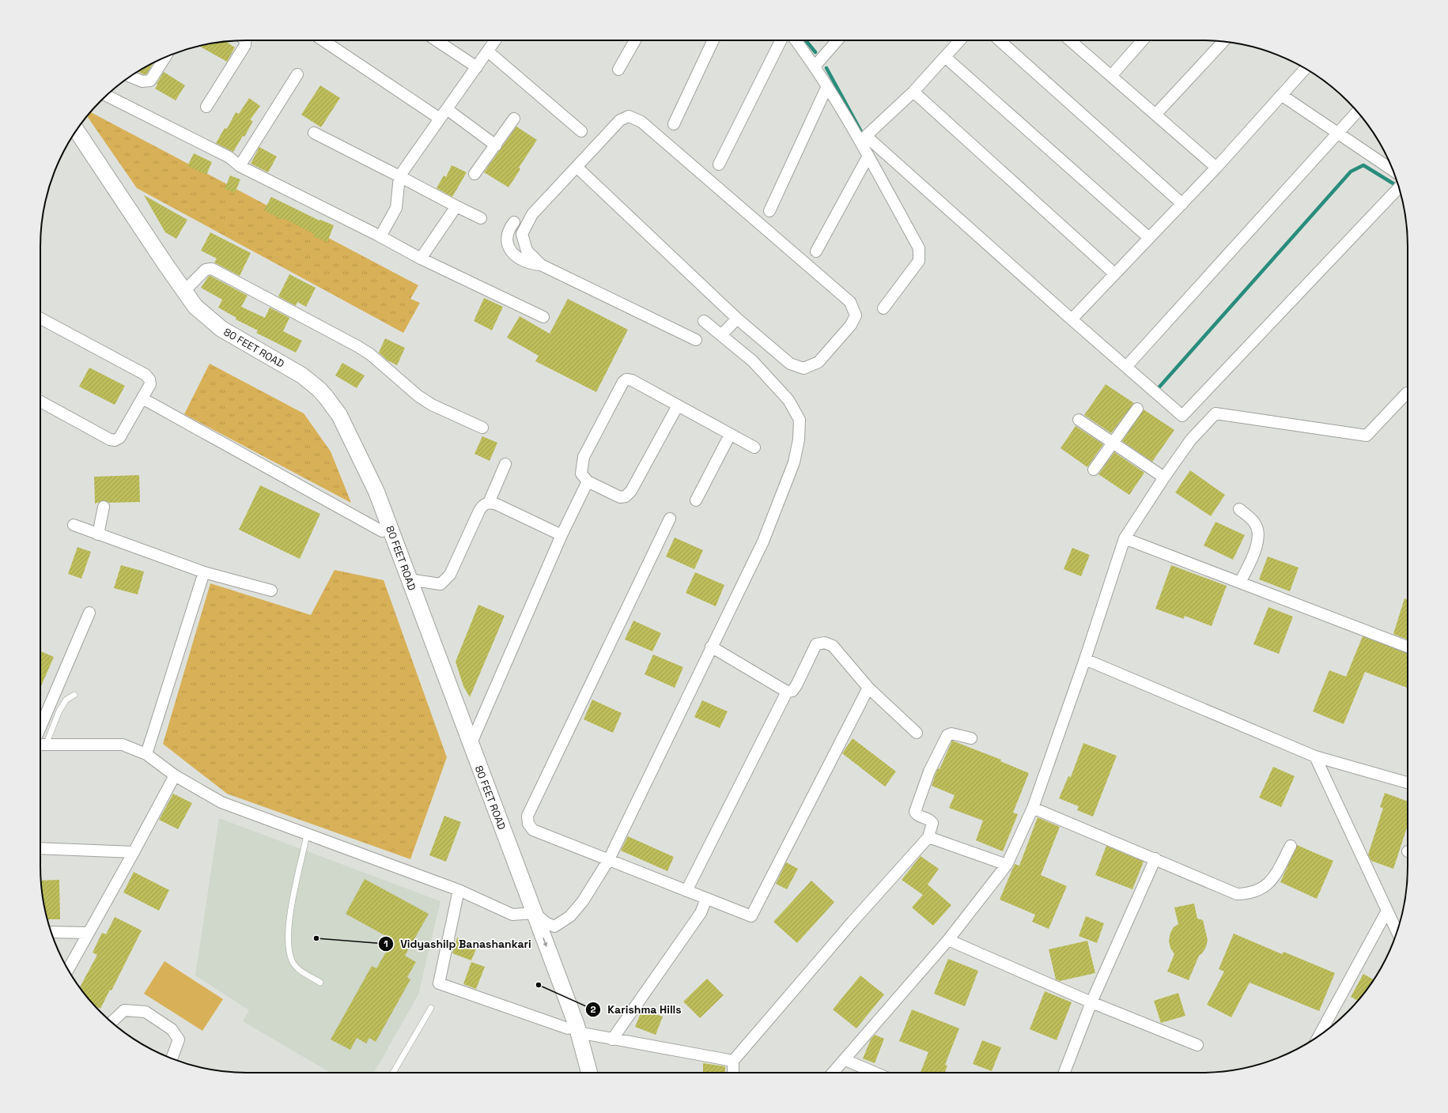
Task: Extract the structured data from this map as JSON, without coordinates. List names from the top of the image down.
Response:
{
  "streets": {
    "main road": ["80 FEET ROAD"]
  },
  "places": ["Vidyashilp Banashankari", "Karishma Hills"]
}
